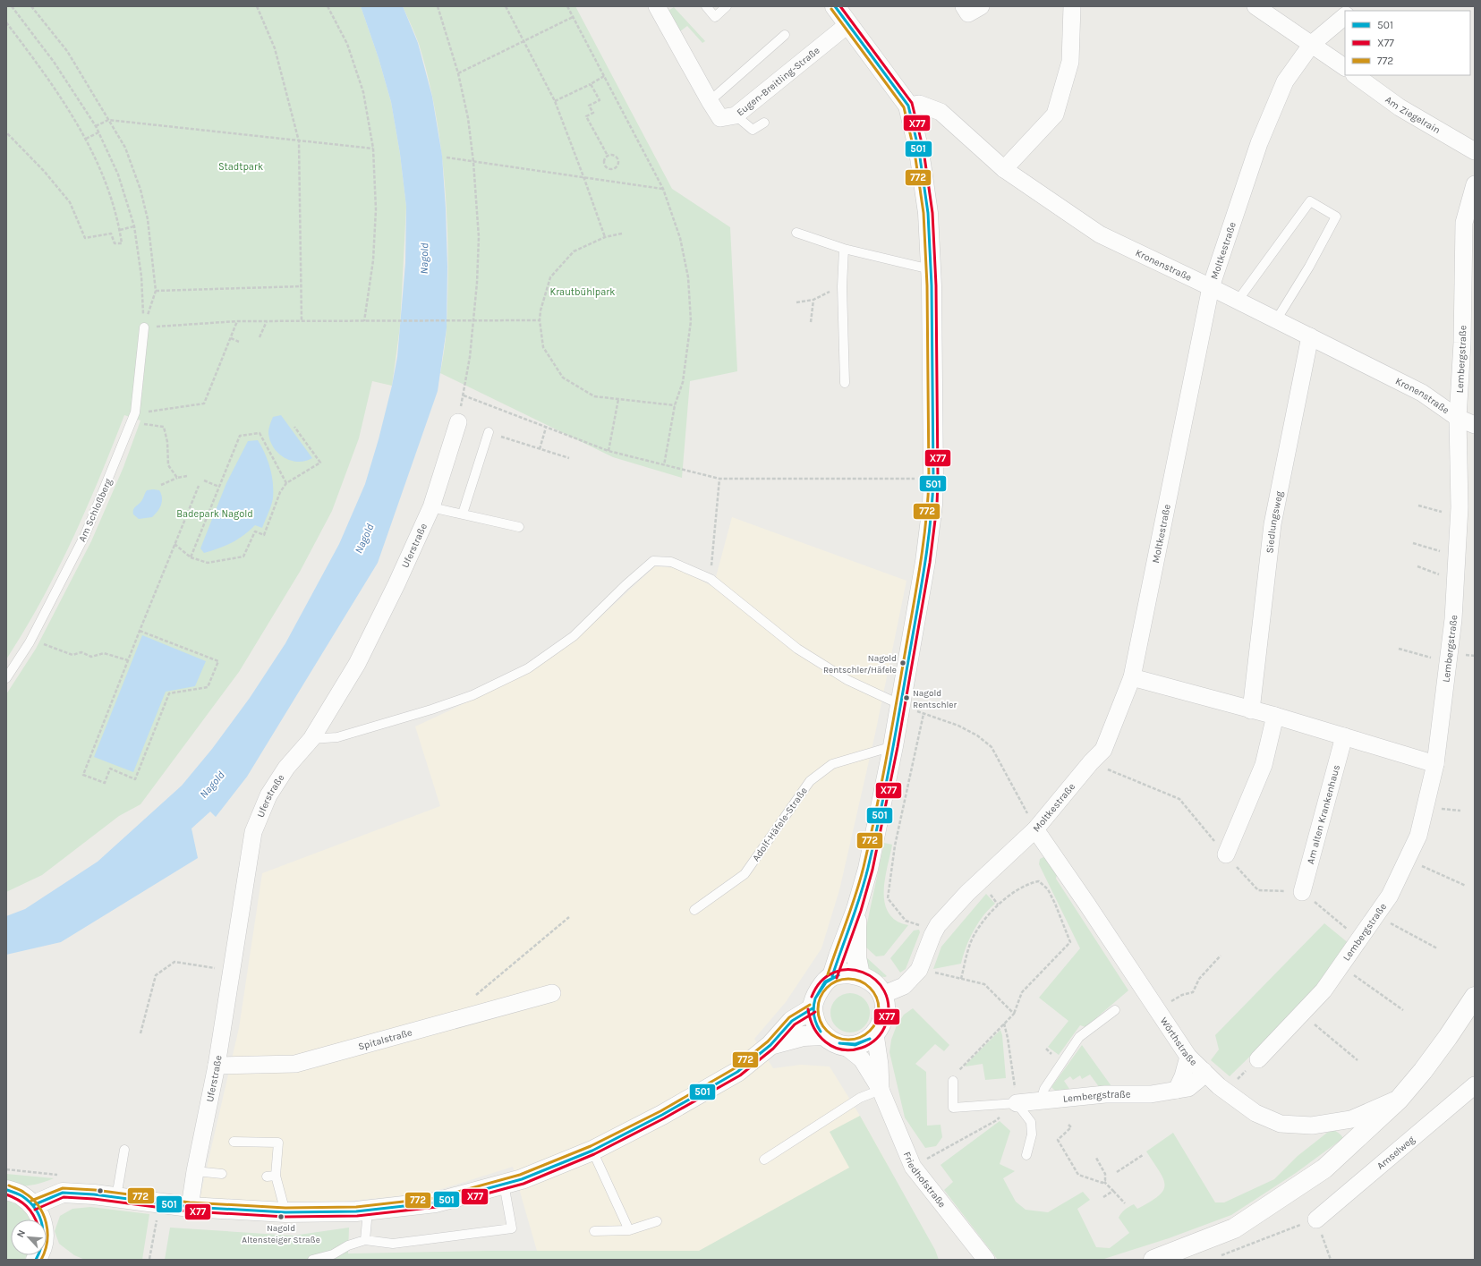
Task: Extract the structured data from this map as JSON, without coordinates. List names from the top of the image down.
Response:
{
  "streets": {
    "street": [
      "Eugen-Breitling-Straße",
      "Am Ziegelrain",
      "Moltkestraße",
      "Kronenstraße",
      "Lembergstraße",
      "Siedlungsweg",
      "Uferstraße",
      "Am alten Krankenhaus",
      "Spitalstraße",
      "Wörthstraße",
      "Amselweg",
      "Friedhofstraße"
    ],
    "lane": ["Am Schloßberg", "Adolf-Häfele-Straße"]
  },
  "crossings": [
    ["Moltkestraße", "Kronenstraße"],
    ["Moltkestraße", "Wörthstraße"],
    ["Moltkestraße", "Friedhofstraße"],
    ["Kronenstraße", "Lembergstraße"],
    ["Kronenstraße", "Siedlungsweg"],
    ["Lembergstraße", "Wörthstraße"],
    ["Uferstraße", "Spitalstraße"]
  ],
  "water": ["Nagold"],
  "parks": ["Stadtpark", "Krautbühlpark", "Badepark Nagold"],
  "places": ["Nagold Rentschler/Häfele", "Nagold Rentschler", "Nagold Altensteiger Straße"],
  "lines": ["transit line 501", "transit line X77", "transit line 772"],
  "legend": ["501", "X77", "772"],
  "north": "top left"
}
